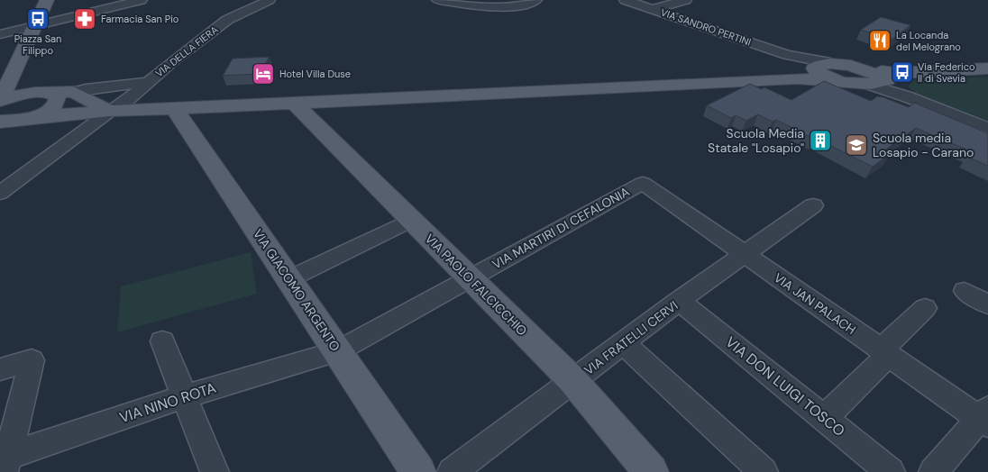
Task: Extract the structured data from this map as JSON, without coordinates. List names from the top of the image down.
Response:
{
  "streets": {
    "main road": ["VIA PAOLO FALCICCHIO", "VIA GIACOMO ARGENTO"],
    "street": [
      "VIA SANDRO PERTINI",
      "VIA DELLA FIERA",
      "VIA MARTIRI DI CEFALONIA",
      "VIA JAN PALACH",
      "VIA FRATELLI CERVI",
      "VIA DON LUIGI TOSCO",
      "VIA NINO ROTA"
    ]
  },
  "crossings": [
    ["VIA MARTIRI DI CEFALONIA", "VIA PAOLO FALCICCHIO"],
    ["VIA MARTIRI DI CEFALONIA", "VIA GIACOMO ARGENTO"],
    ["VIA MARTIRI DI CEFALONIA", "VIA JAN PALACH"],
    ["VIA MARTIRI DI CEFALONIA", "VIA NINO ROTA"],
    ["VIA PAOLO FALCICCHIO", "VIA FRATELLI CERVI"],
    ["VIA GIACOMO ARGENTO", "VIA NINO ROTA"],
    ["VIA JAN PALACH", "VIA FRATELLI CERVI"],
    ["VIA FRATELLI CERVI", "VIA DON LUIGI TOSCO"]
  ],
  "places": {
    "bus stop": ["Piazza San Filippo", "Via Federico II di Svevia"],
    "pharmacy": ["Farmacia San Pio"],
    "restaurant": ["La Locanda del Melograno"],
    "hotel": ["Hotel Villa Duse"],
    "building": ["Scuola Media Statale \"Losapio\""],
    "school or university": ["Scuola media Losapio - Carano"]
  }
}
